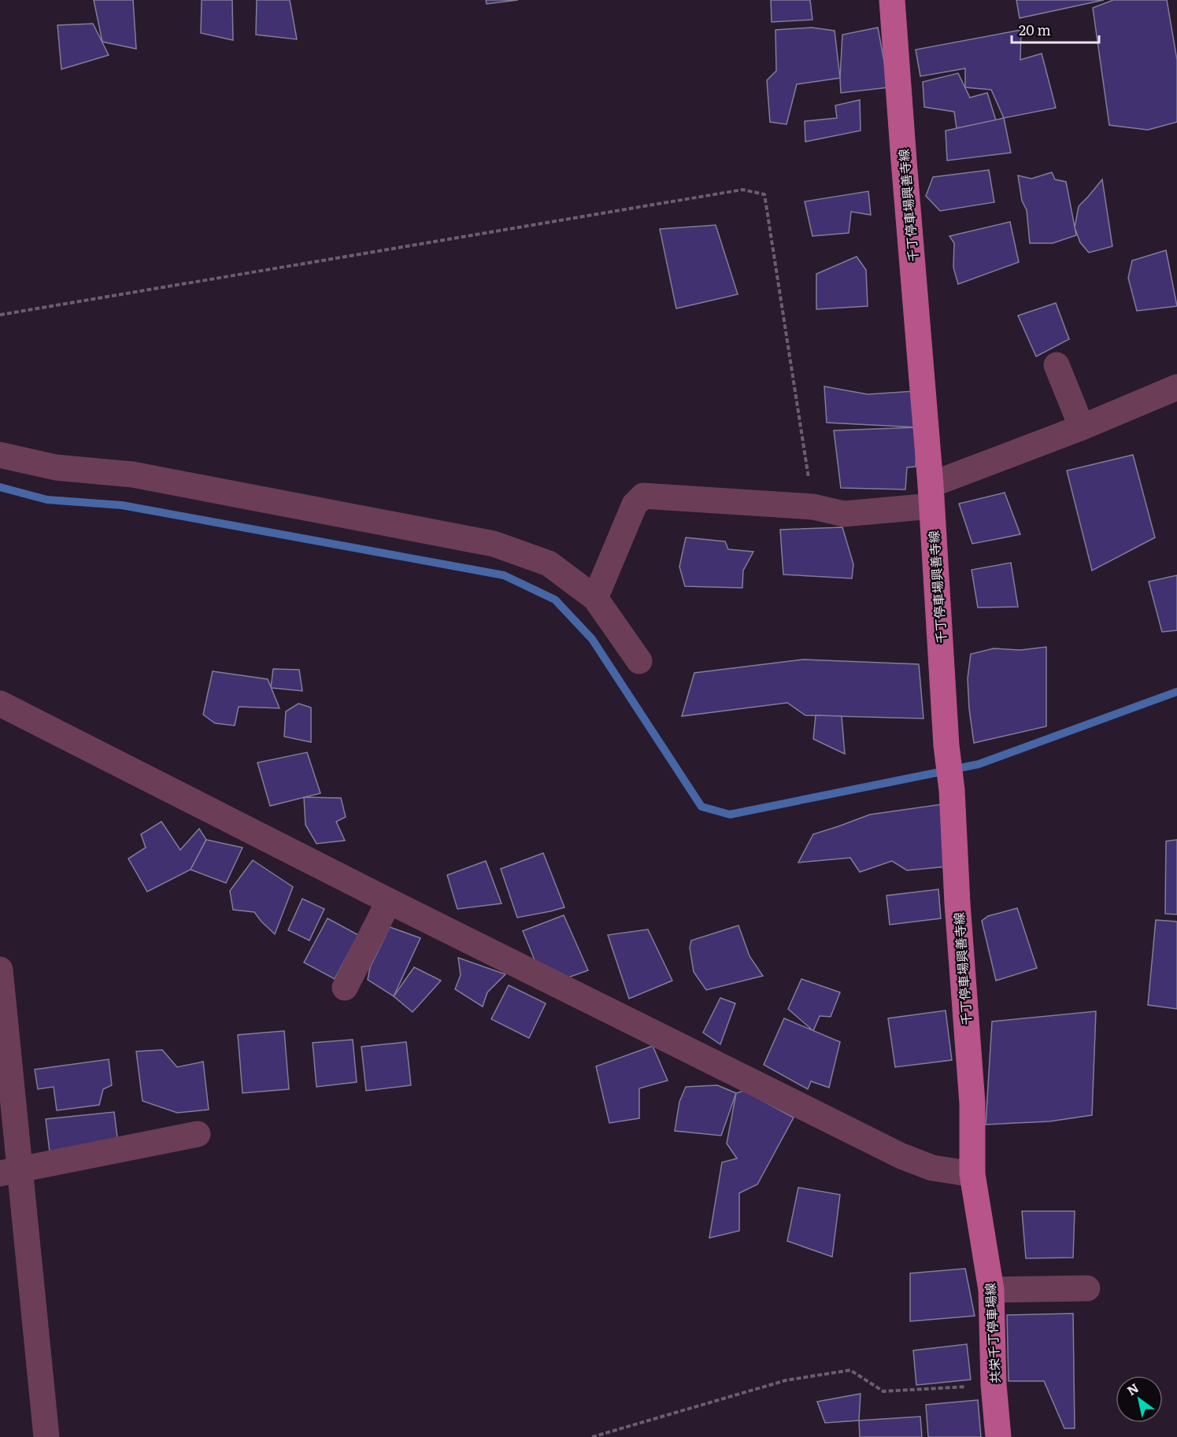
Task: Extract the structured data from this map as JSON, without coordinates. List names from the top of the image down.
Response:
{
  "streets": {
    "main road": ["千丁停車場興善寺線", "共栄千丁停車場線"]
  },
  "crossings": [
    ["千丁停車場興善寺線", "共栄千丁停車場線"]
  ],
  "scale_bar": "20 m",
  "north": "top left"
}
